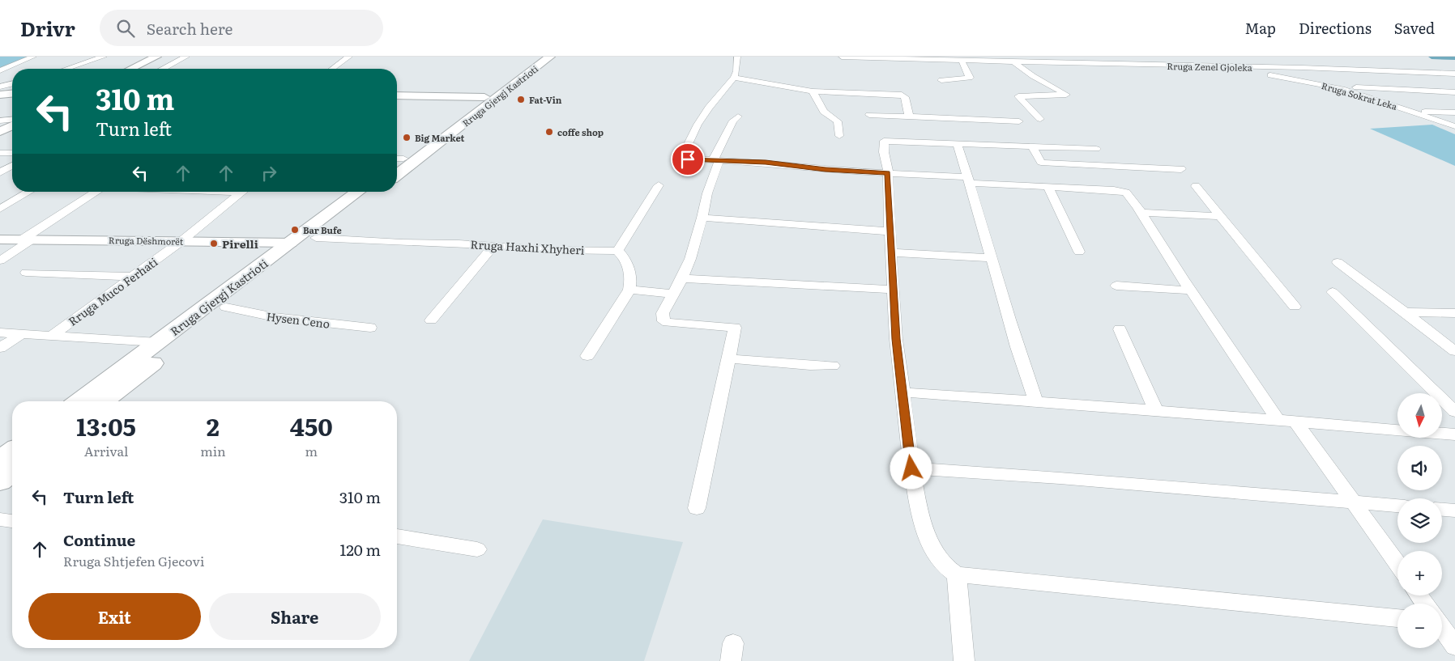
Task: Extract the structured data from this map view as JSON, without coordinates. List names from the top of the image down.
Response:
{
  "streets": {
    "main road": ["Rruga Gjergj Kastrioti"],
    "street": [
      "Rruga Zenel Gjoleka",
      "Rruga Sokrat Leka",
      "Rruga Dëshmorët",
      "Rruga Haxhi Xhyheri",
      "Rruga Muco Ferhati",
      "Hysen Ceno"
    ]
  },
  "crossings": [
    ["Rruga Zenel Gjoleka", "Rruga Sokrat Leka"],
    ["Rruga Gjergj Kastrioti", "Rruga Dëshmorët"],
    ["Rruga Gjergj Kastrioti", "Rruga Haxhi Xhyheri"],
    ["Rruga Gjergj Kastrioti", "Hysen Ceno"],
    ["Rruga Dëshmorët", "Rruga Muco Ferhati"]
  ],
  "places": [
    "Fat-Vin",
    "coffe shop",
    "Big Market",
    "Bar Bufe",
    "Pirelli"
  ],
  "north": "bottom",
  "page": {
    "header": "Drivr",
    "search": "Search here",
    "nav": ["Map", "Directions", "Saved"],
    "turn": ["310 m", "Turn left"],
    "map_buttons": ["+", "−"],
    "eta": [
      "13:05",
      "Arrival",
      "2",
      "min",
      "450",
      "m"
    ],
    "list": [
      {
        "name": "Turn left",
        "value": "310 m"
      },
      {
        "name": "Continue",
        "note": "Rruga Shtjefen Gjecovi",
        "value": "120 m"
      }
    ],
    "buttons": ["Exit", "Share"]
  }
}
